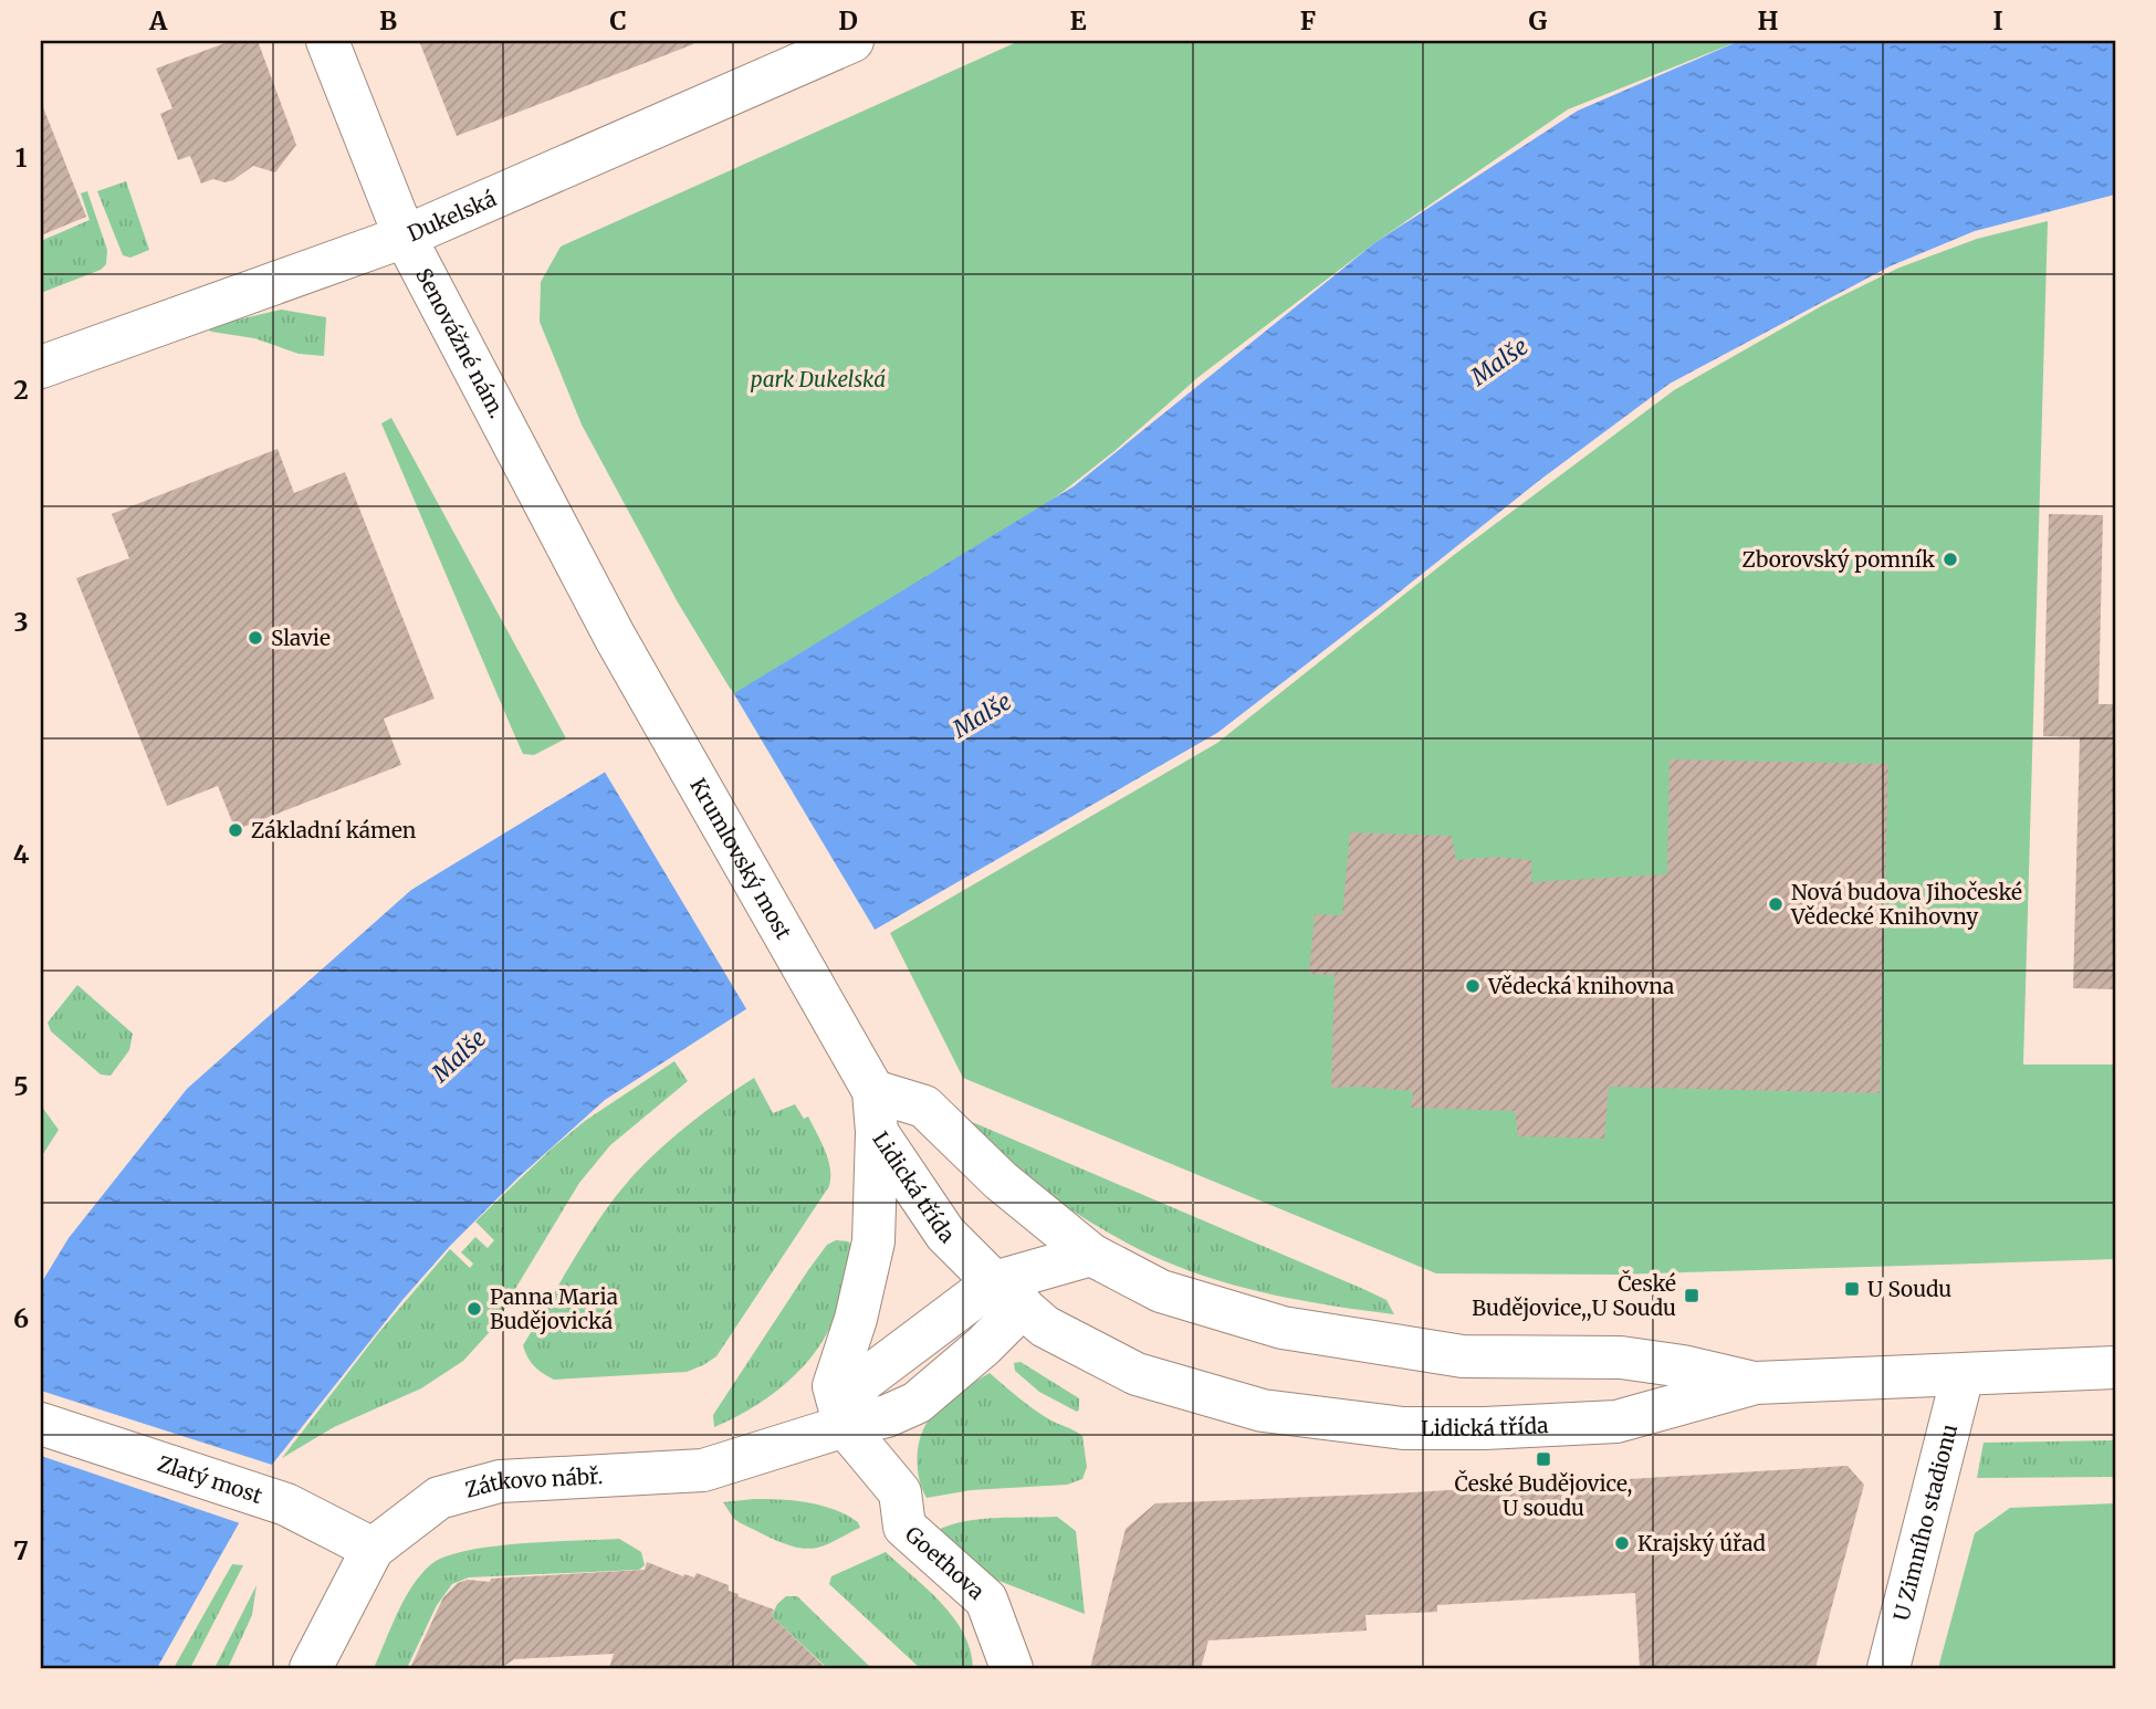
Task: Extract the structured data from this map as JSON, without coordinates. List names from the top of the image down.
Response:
{
  "streets": {
    "street": [
      "Dukelská",
      "Senovážné nám.",
      "Krumlovský most",
      "Lidická třída",
      "Zlatý most",
      "Zátkovo nábř.",
      "U Zimního stadionu",
      "Goethova"
    ]
  },
  "crossings": [
    ["Dukelská", "Senovážné nám."],
    ["Senovážné nám.", "Krumlovský most"],
    ["Krumlovský most", "Lidická třída"],
    ["Lidická třída", "Zátkovo nábř."],
    ["Lidická třída", "U Zimního stadionu"],
    ["Zlatý most", "Zátkovo nábř."],
    ["Zátkovo nábř.", "Goethova"]
  ],
  "water": ["Malše"],
  "parks": ["park Dukelská"],
  "places": {
    "other": [
      "Zborovský pomník",
      "Slavie",
      "Základní kámen",
      "Nová budova Jihočeské Vědecké Knihovny",
      "Vědecká knihovna",
      "Panna Maria Budějovická",
      "Krajský úřad"
    ],
    "transit": ["U Soudu", "České Budějovice,,U Soudu", "České Budějovice, U soudu"]
  },
  "grid": {
    "columns": [
      "A",
      "B",
      "C",
      "D",
      "E",
      "F",
      "G",
      "H",
      "I"
    ],
    "rows": [
      "1",
      "2",
      "3",
      "4",
      "5",
      "6",
      "7"
    ]
  }
}
